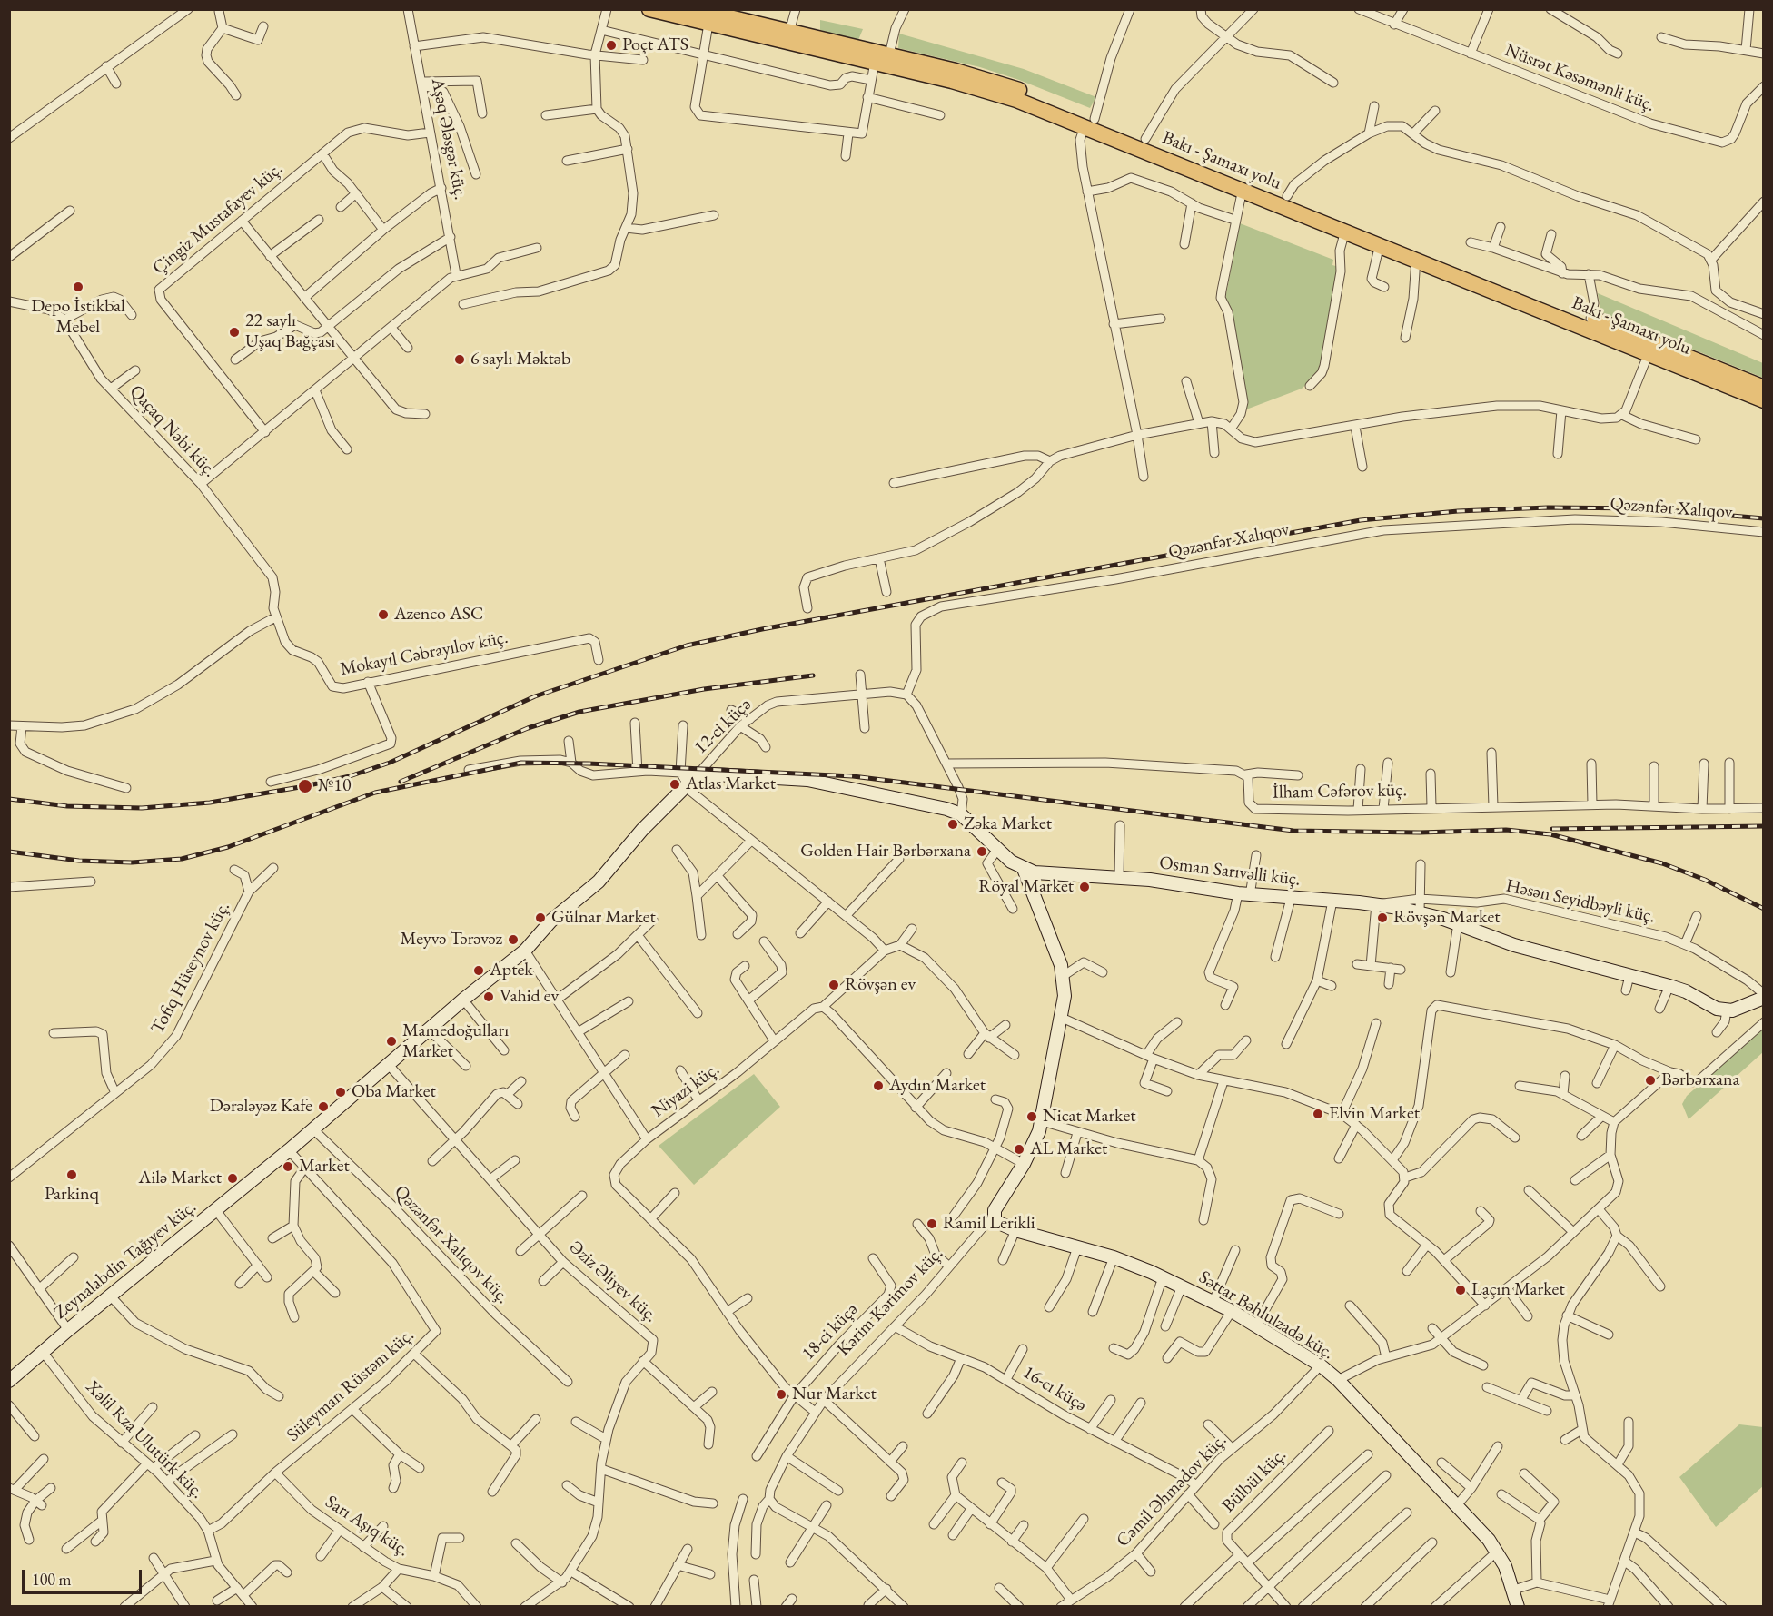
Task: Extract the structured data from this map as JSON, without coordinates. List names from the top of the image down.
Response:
{
  "streets": {
    "highway": ["Bakı - Şamaxı yolu"],
    "street": [
      "Nüsrət Kəsəmənli küç.",
      "Aşəq Ələsgər küç.",
      "Çingiz Mustafayev küç.",
      "Qaçaq Nəbi küç.",
      "Qəzənfər Xalıqov",
      "Mokayıl Cəbrayılov küç.",
      "12-ci küçə",
      "İlham Cəfərov küç.",
      "Osman Sarıvəlli küç.",
      "Həsən Seyidbəyli küç.",
      "Tofiq Hüseynov küç.",
      "Niyazi küç.",
      "Qəzənfər Xalıqov küç.",
      "Zeynalabdin Tağıyev küç.",
      "Əziz Əliyev küç.",
      "Kərim Kərimov küç.",
      "Səttar Bəhlulzadə küç.",
      "18-ci küçə",
      "Süleyman Rüstəm küç.",
      "16-cı küçə",
      "Xəlil Rza Ulutürk küç.",
      "Bülbül küç.",
      "Cəmil Əhmədov küç.",
      "Sarı Aşıq küç."
    ]
  },
  "crossings": [
    ["Aşəq Ələsgər küç.", "Çingiz Mustafayev küç."],
    ["Qaçaq Nəbi küç.", "Mokayıl Cəbrayılov küç."],
    ["Qəzənfər Xalıqov", "12-ci küçə"],
    ["12-ci küçə", "Osman Sarıvəlli küç."],
    ["12-ci küçə", "Zeynalabdin Tağıyev küç."],
    ["Osman Sarıvəlli küç.", "Həsən Seyidbəyli küç."],
    ["Osman Sarıvəlli küç.", "Zeynalabdin Tağıyev küç."],
    ["Osman Sarıvəlli küç.", "Kərim Kərimov küç."],
    ["Niyazi küç.", "Kərim Kərimov küç."],
    ["Niyazi küç.", "18-ci küçə"],
    ["Qəzənfər Xalıqov küç.", "Zeynalabdin Tağıyev küç."],
    ["Zeynalabdin Tağıyev küç.", "Əziz Əliyev küç."],
    ["Zeynalabdin Tağıyev küç.", "Süleyman Rüstəm küç."],
    ["Zeynalabdin Tağıyev küç.", "Xəlil Rza Ulutürk küç."],
    ["Kərim Kərimov küç.", "Səttar Bəhlulzadə küç."],
    ["Kərim Kərimov küç.", "16-cı küçə"],
    ["Səttar Bəhlulzadə küç.", "Cəmil Əhmədov küç."],
    ["Süleyman Rüstəm küç.", "Xəlil Rza Ulutürk küç."],
    ["Süleyman Rüstəm küç.", "Sarı Aşıq küç."],
    ["16-cı küçə", "Cəmil Əhmədov küç."]
  ],
  "places": [
    "Poçt ATS",
    "Depo İstikbal Mebel",
    "22 saylı Uşaq Bağçası",
    "6 saylı Məktəb",
    "Azenco ASC",
    "Atlas Market",
    "№10",
    "Zəka Market",
    "Golden Hair Bərbərxana",
    "Röyal Market",
    "Gülnar Market",
    "Rövşən Market",
    "Meyvə Tərəvəz",
    "Aptek",
    "Rövşən ev",
    "Vahid ev",
    "Mamedoğulları Market",
    "Bərbərxana",
    "Aydın Market",
    "Oba Market",
    "Dərələyəz Kafe",
    "Elvin Market",
    "Nicat Market",
    "AL Market",
    "Market",
    "Parkinq",
    "Ailə Market",
    "Ramil Lerikli",
    "Laçın Market",
    "Nur Market"
  ],
  "scale_bar": "100 m"
}
